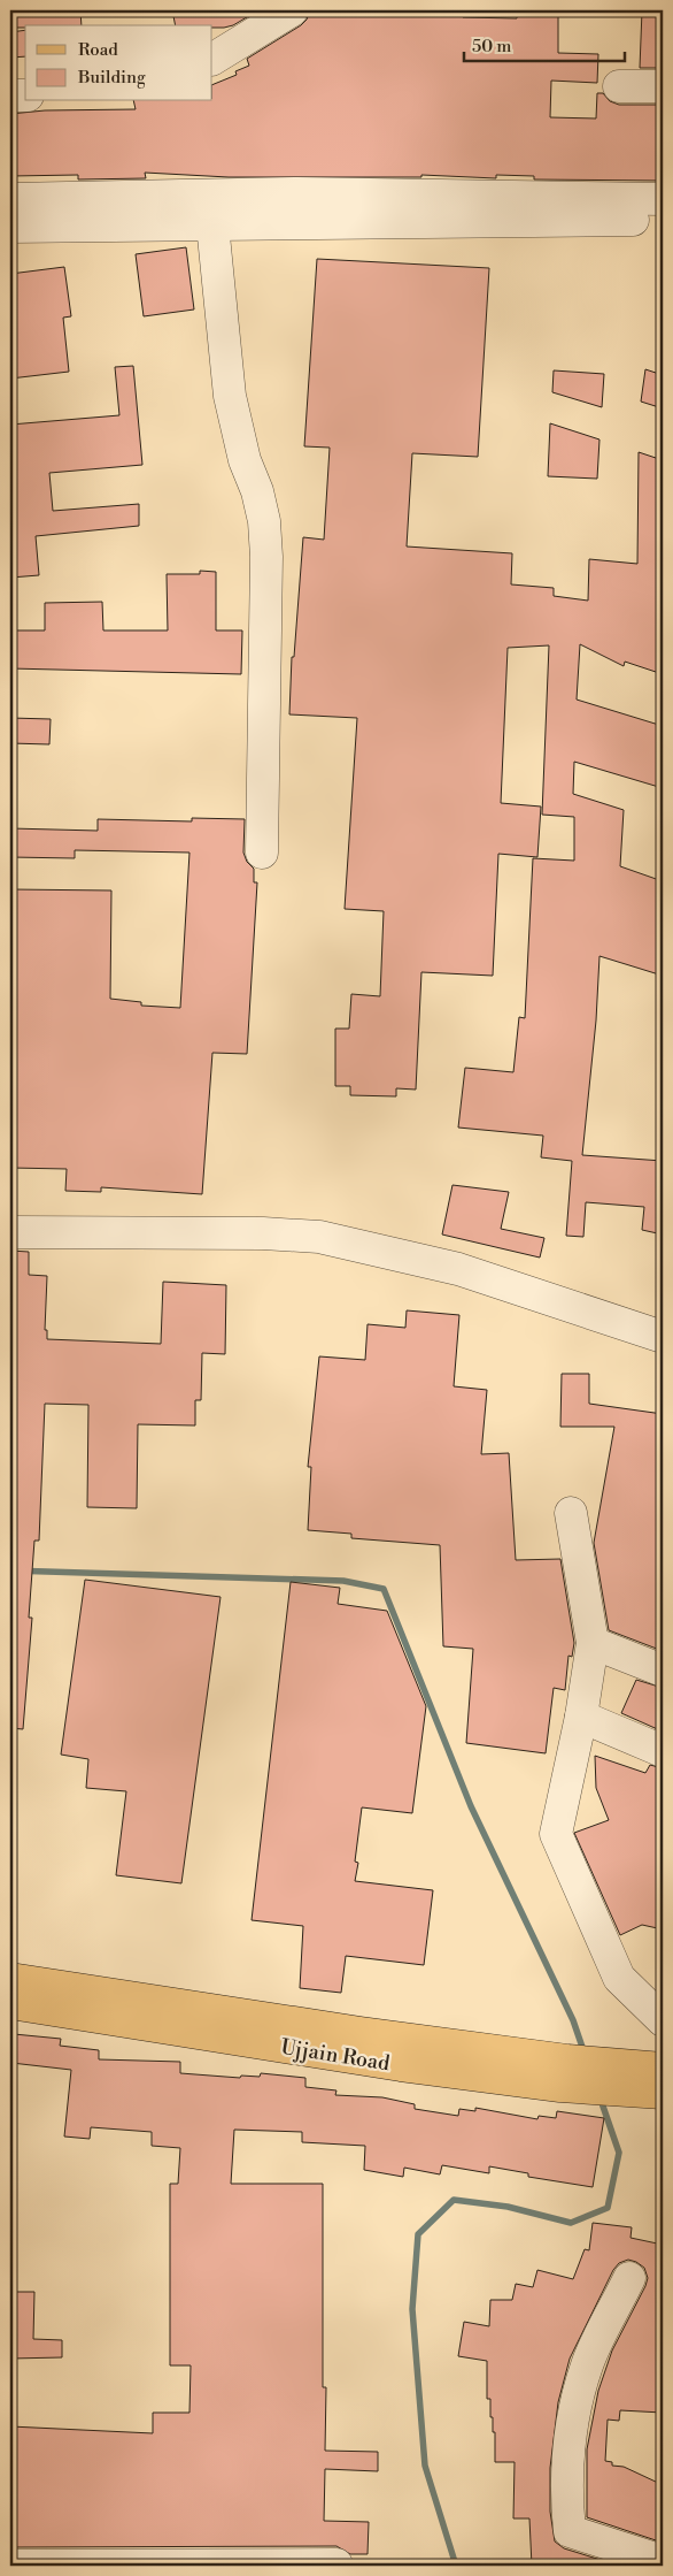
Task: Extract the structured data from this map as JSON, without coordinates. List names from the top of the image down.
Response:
{
  "streets": {
    "main road": ["Ujjain Road"]
  },
  "legend": ["Road", "Building"],
  "scale_bar": "50 m"
}
